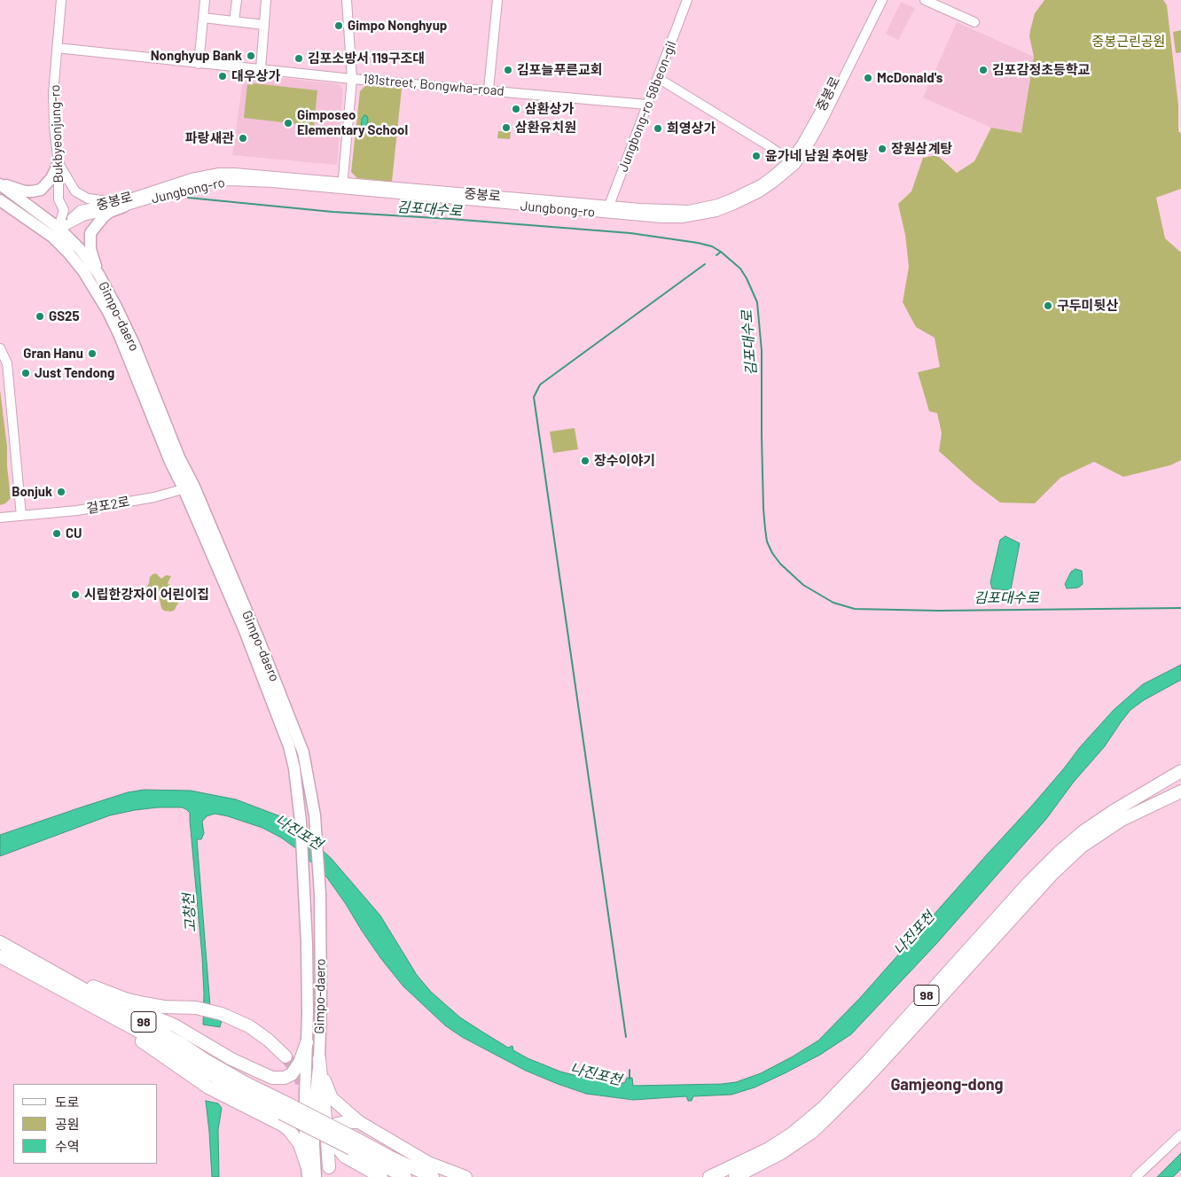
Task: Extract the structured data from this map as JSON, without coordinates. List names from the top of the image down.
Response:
{
  "streets": {
    "highway": ["98"],
    "main road": ["Gimpo-daero"],
    "street": [
      "181street, Bongwha-road",
      "중봉로",
      "Jungbong-ro 58beon-gil",
      "Bukbyeonjung-ro",
      "Jungbong-ro",
      "걸포2로"
    ]
  },
  "crossings": [
    ["181street, Bongwha-road", "Jungbong-ro 58beon-gil"],
    ["181street, Bongwha-road", "Bukbyeonjung-ro"],
    ["중봉로", "Bukbyeonjung-ro"],
    ["중봉로", "Jungbong-ro"],
    ["중봉로", "Gimpo-daero"],
    ["Jungbong-ro 58beon-gil", "Jungbong-ro"],
    ["Bukbyeonjung-ro", "Gimpo-daero"],
    ["Gimpo-daero", "걸포2로"]
  ],
  "districts": ["Gamjeong-dong"],
  "water": ["김포대수로", "나진포천", "고창천"],
  "parks": ["중봉근린공원"],
  "places": [
    "Gimpo Nonghyup",
    "Nonghyup Bank",
    "김포소방서 119구조대",
    "김포늘푸른교회",
    "김포감정초등학교",
    "대우상가",
    "McDonald's",
    "삼환상가",
    "Gimposeo Elementary School",
    "삼환유치원",
    "희영상가",
    "파랑새관",
    "장원삼계탕",
    "윤가네 남원 추어탕",
    "구두미뒷산",
    "GS25",
    "Gran Hanu",
    "Just Tendong",
    "장수이야기",
    "Bonjuk",
    "CU",
    "시립한강자이 어린이집"
  ],
  "legend": ["도로", "공원", "수역"]
}
